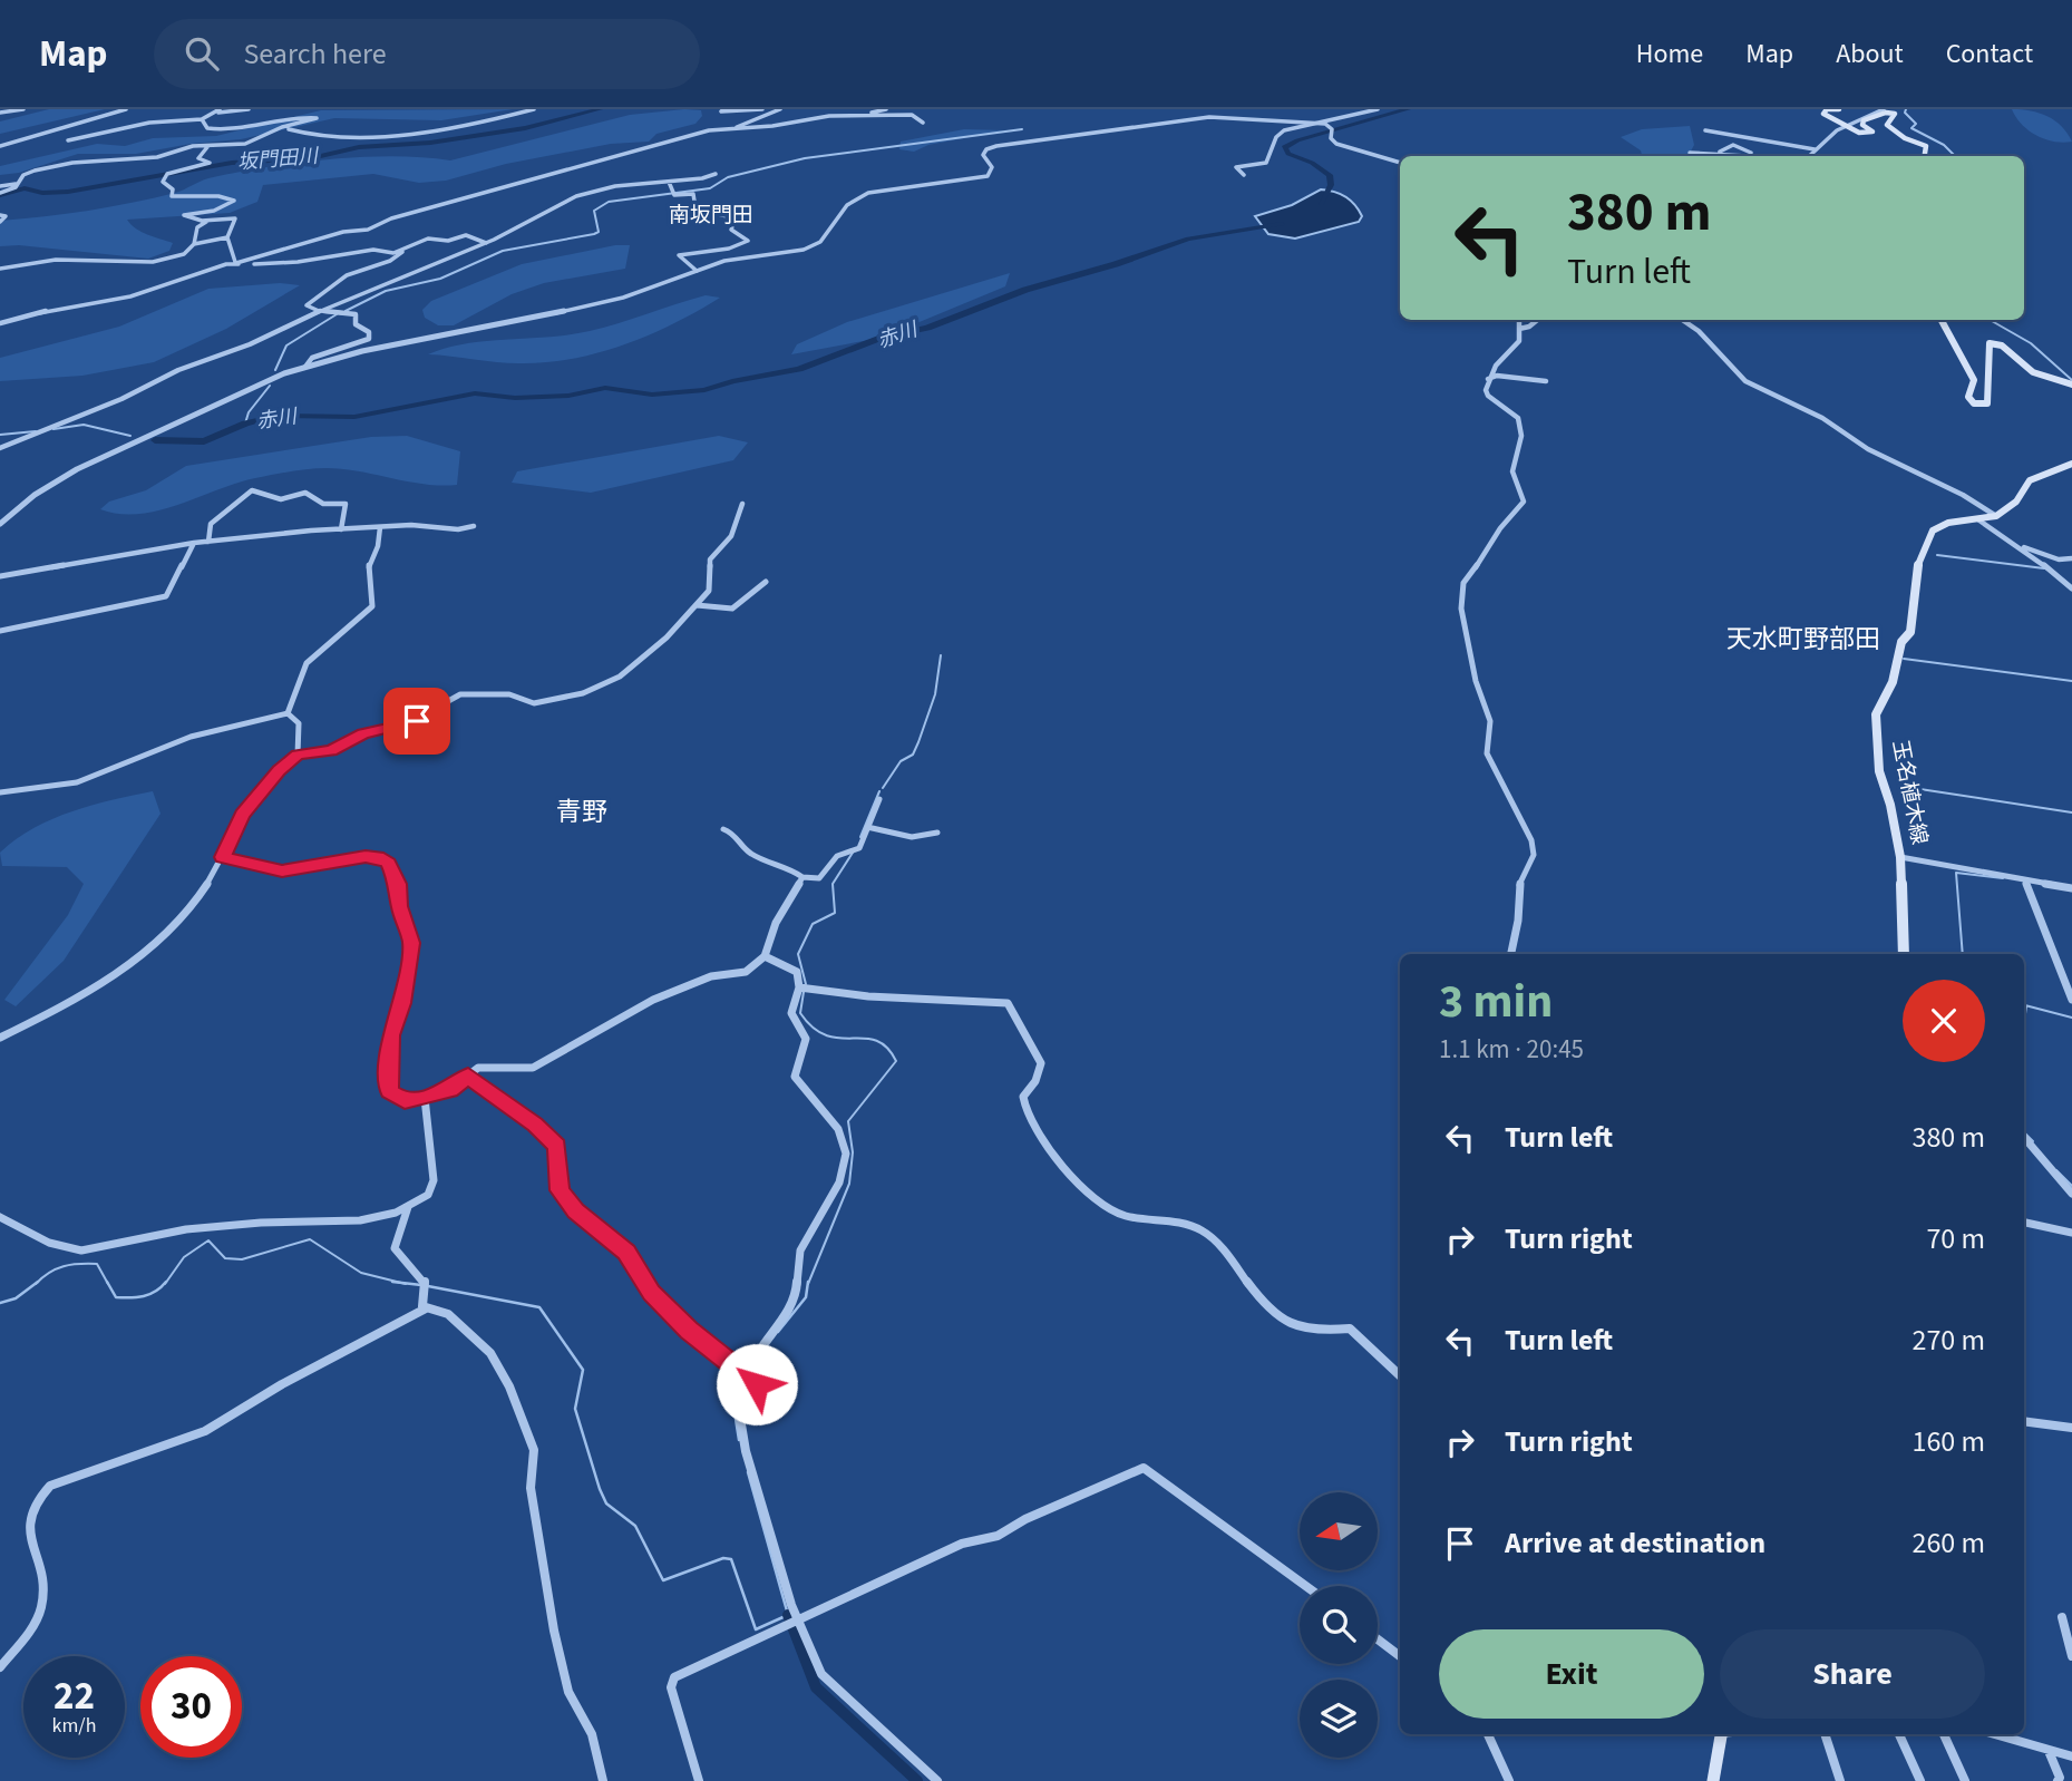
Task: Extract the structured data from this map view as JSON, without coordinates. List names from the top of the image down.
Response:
{
  "streets": {
    "main road": ["玉名植木線"]
  },
  "districts": ["南坂門田", "天水町野部田", "青野"],
  "water": ["坂門田川", "赤川"],
  "north": "left",
  "page": {
    "header": "Map",
    "search": "Search here",
    "nav": [
      "Home",
      "Map",
      "About",
      "Contact"
    ],
    "turn": ["380 m", "Turn left"],
    "heading": ["3 min", "1.1 km · 20:45"],
    "list": [
      {
        "name": "Turn left",
        "value": "380 m"
      },
      {
        "name": "Turn right",
        "value": "70 m"
      },
      {
        "name": "Turn left",
        "value": "270 m"
      },
      {
        "name": "Turn right",
        "value": "160 m"
      },
      {
        "name": "Arrive at destination",
        "value": "260 m"
      }
    ],
    "buttons": ["Exit", "Share"],
    "speed": "22 km/h",
    "limit": "30"
  }
}
